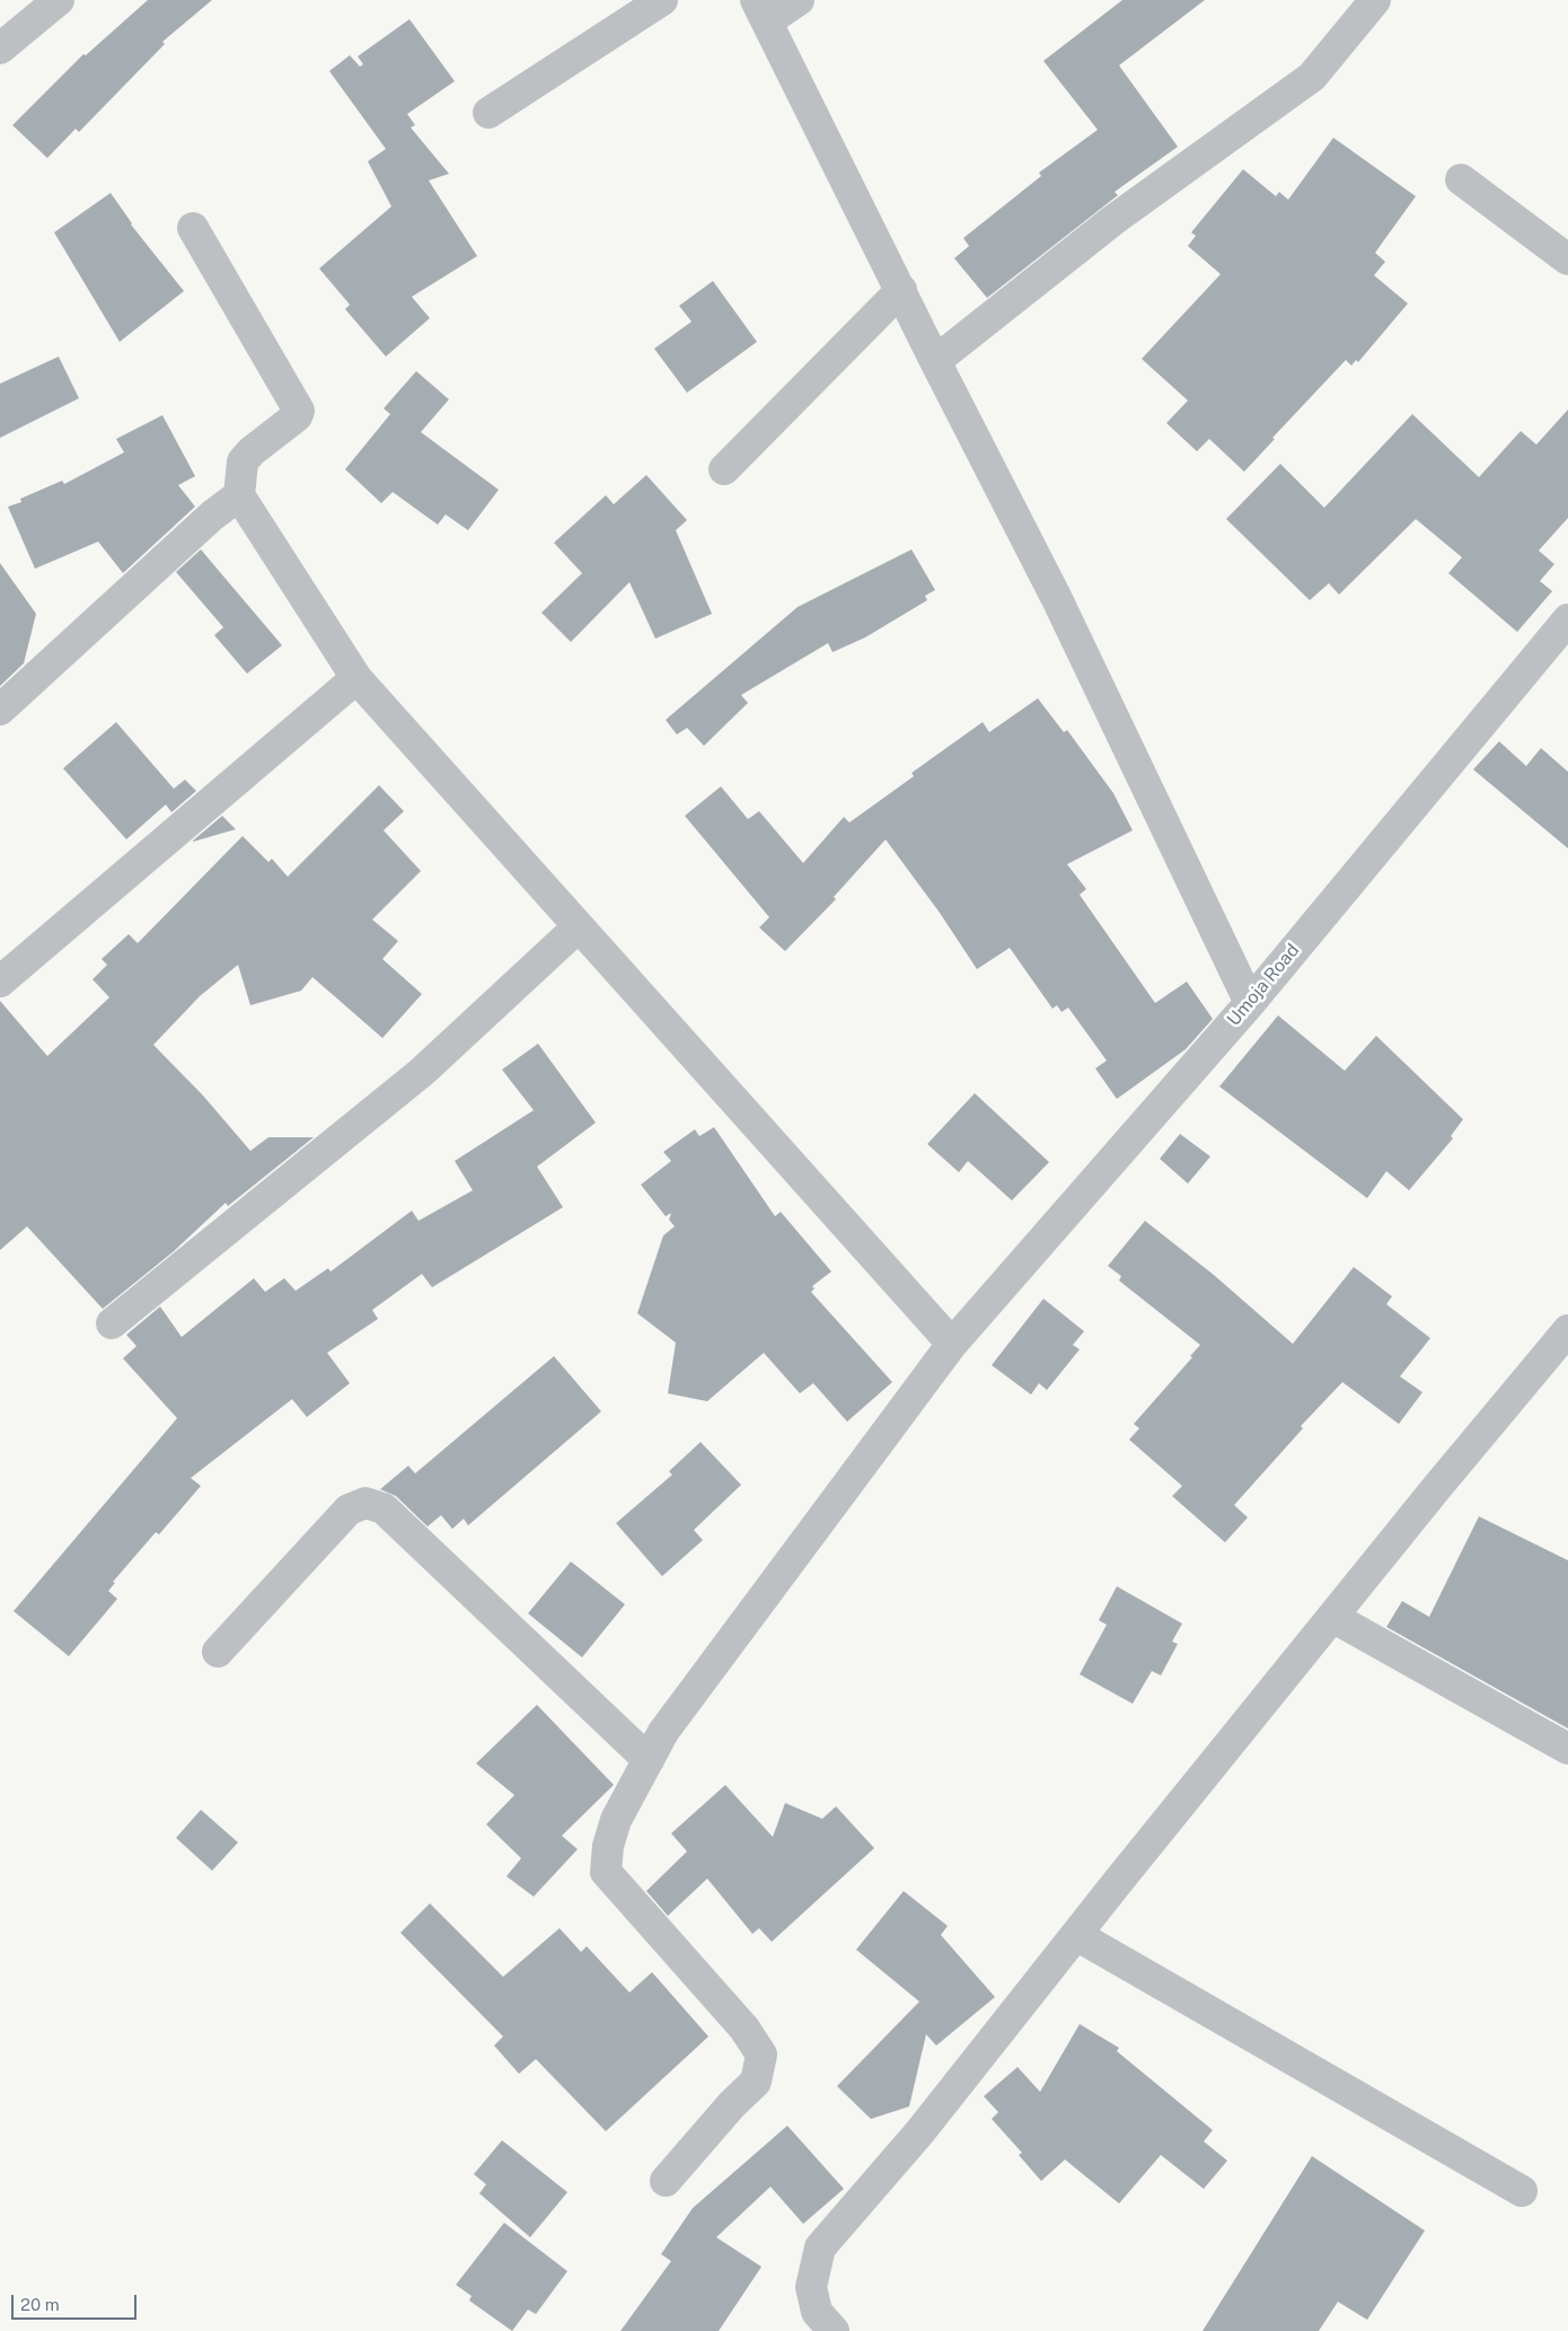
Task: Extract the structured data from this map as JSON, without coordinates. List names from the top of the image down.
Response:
{
  "streets": {
    "street": ["Umoja Road"]
  },
  "scale_bar": "20 m"
}
